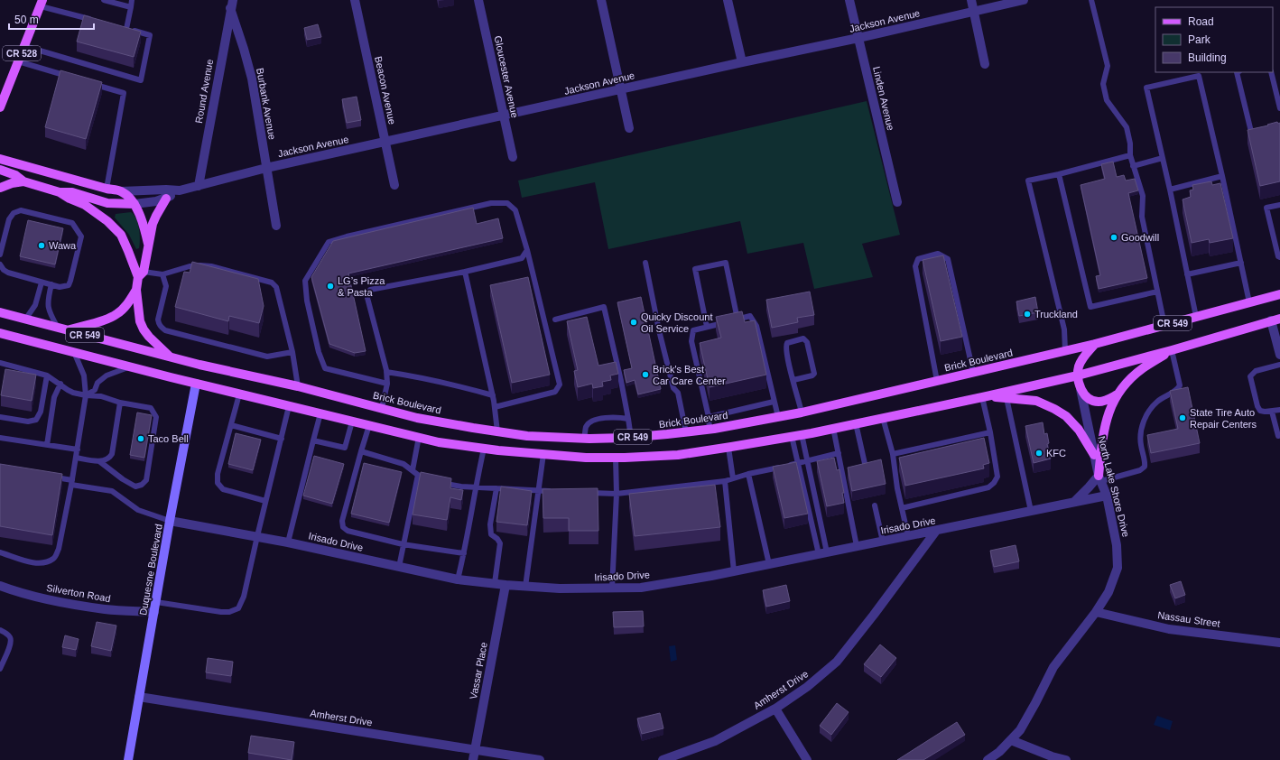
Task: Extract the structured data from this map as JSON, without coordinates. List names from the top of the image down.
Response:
{
  "streets": {
    "main road": [
      "Jackson Avenue",
      "CR 528",
      "CR 549",
      "Brick Boulevard"
    ],
    "street": [
      "Gloucester Avenue",
      "Beacon Avenue",
      "Round Avenue",
      "Linden Avenue",
      "Burbank Avenue",
      "North Lake Shore Drive",
      "Irisado Drive",
      "Duquesne Boulevard",
      "Silverton Road",
      "Nassau Street",
      "Vassar Place",
      "Amherst Drive"
    ]
  },
  "crossings": [
    ["Jackson Avenue", "Gloucester Avenue"],
    ["Jackson Avenue", "Beacon Avenue"],
    ["Jackson Avenue", "Round Avenue"],
    ["Jackson Avenue", "Linden Avenue"],
    ["Jackson Avenue", "Burbank Avenue"],
    ["Round Avenue", "Burbank Avenue"],
    ["CR 549", "Duquesne Boulevard"],
    ["North Lake Shore Drive", "Irisado Drive"],
    ["North Lake Shore Drive", "Nassau Street"],
    ["Irisado Drive", "Duquesne Boulevard"],
    ["Irisado Drive", "Vassar Place"],
    ["Irisado Drive", "Amherst Drive"],
    ["Duquesne Boulevard", "Silverton Road"],
    ["Duquesne Boulevard", "Amherst Drive"],
    ["Vassar Place", "Amherst Drive"]
  ],
  "places": [
    "Goodwill",
    "Wawa",
    "LG’s Pizza & Pasta",
    "Truckland",
    "Quicky Discount Oil Service",
    "Brick's Best Car Care Center",
    "State Tire Auto Repair Centers",
    "Taco Bell",
    "KFC"
  ],
  "legend": ["Road", "Park", "Building"],
  "scale_bar": "50 m"
}
